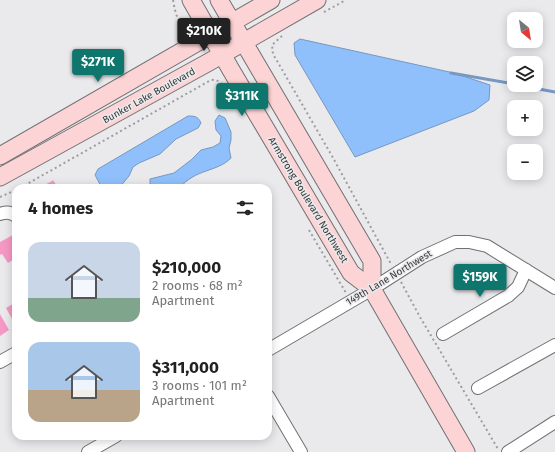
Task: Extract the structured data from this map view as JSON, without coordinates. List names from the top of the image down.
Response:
{
  "streets": {
    "main road": ["Bunker Lake Boulevard", "Armstrong Boulevard Northwest"],
    "street": ["149th Lane Northwest"]
  },
  "crossings": [
    ["Bunker Lake Boulevard", "Armstrong Boulevard Northwest"],
    ["Armstrong Boulevard Northwest", "149th Lane Northwest"]
  ],
  "north": "bottom right",
  "page": {
    "map_buttons": ["+", "−"],
    "price": [
      "$210K",
      "$271K",
      "$311K",
      "$159K"
    ],
    "heading": "4 homes",
    "list": [
      {
        "name": "$210,000",
        "note": "2 rooms · 68 m² · Apartment"
      },
      {
        "name": "$311,000",
        "note": "3 rooms · 101 m² · Apartment"
      }
    ]
  }
}
